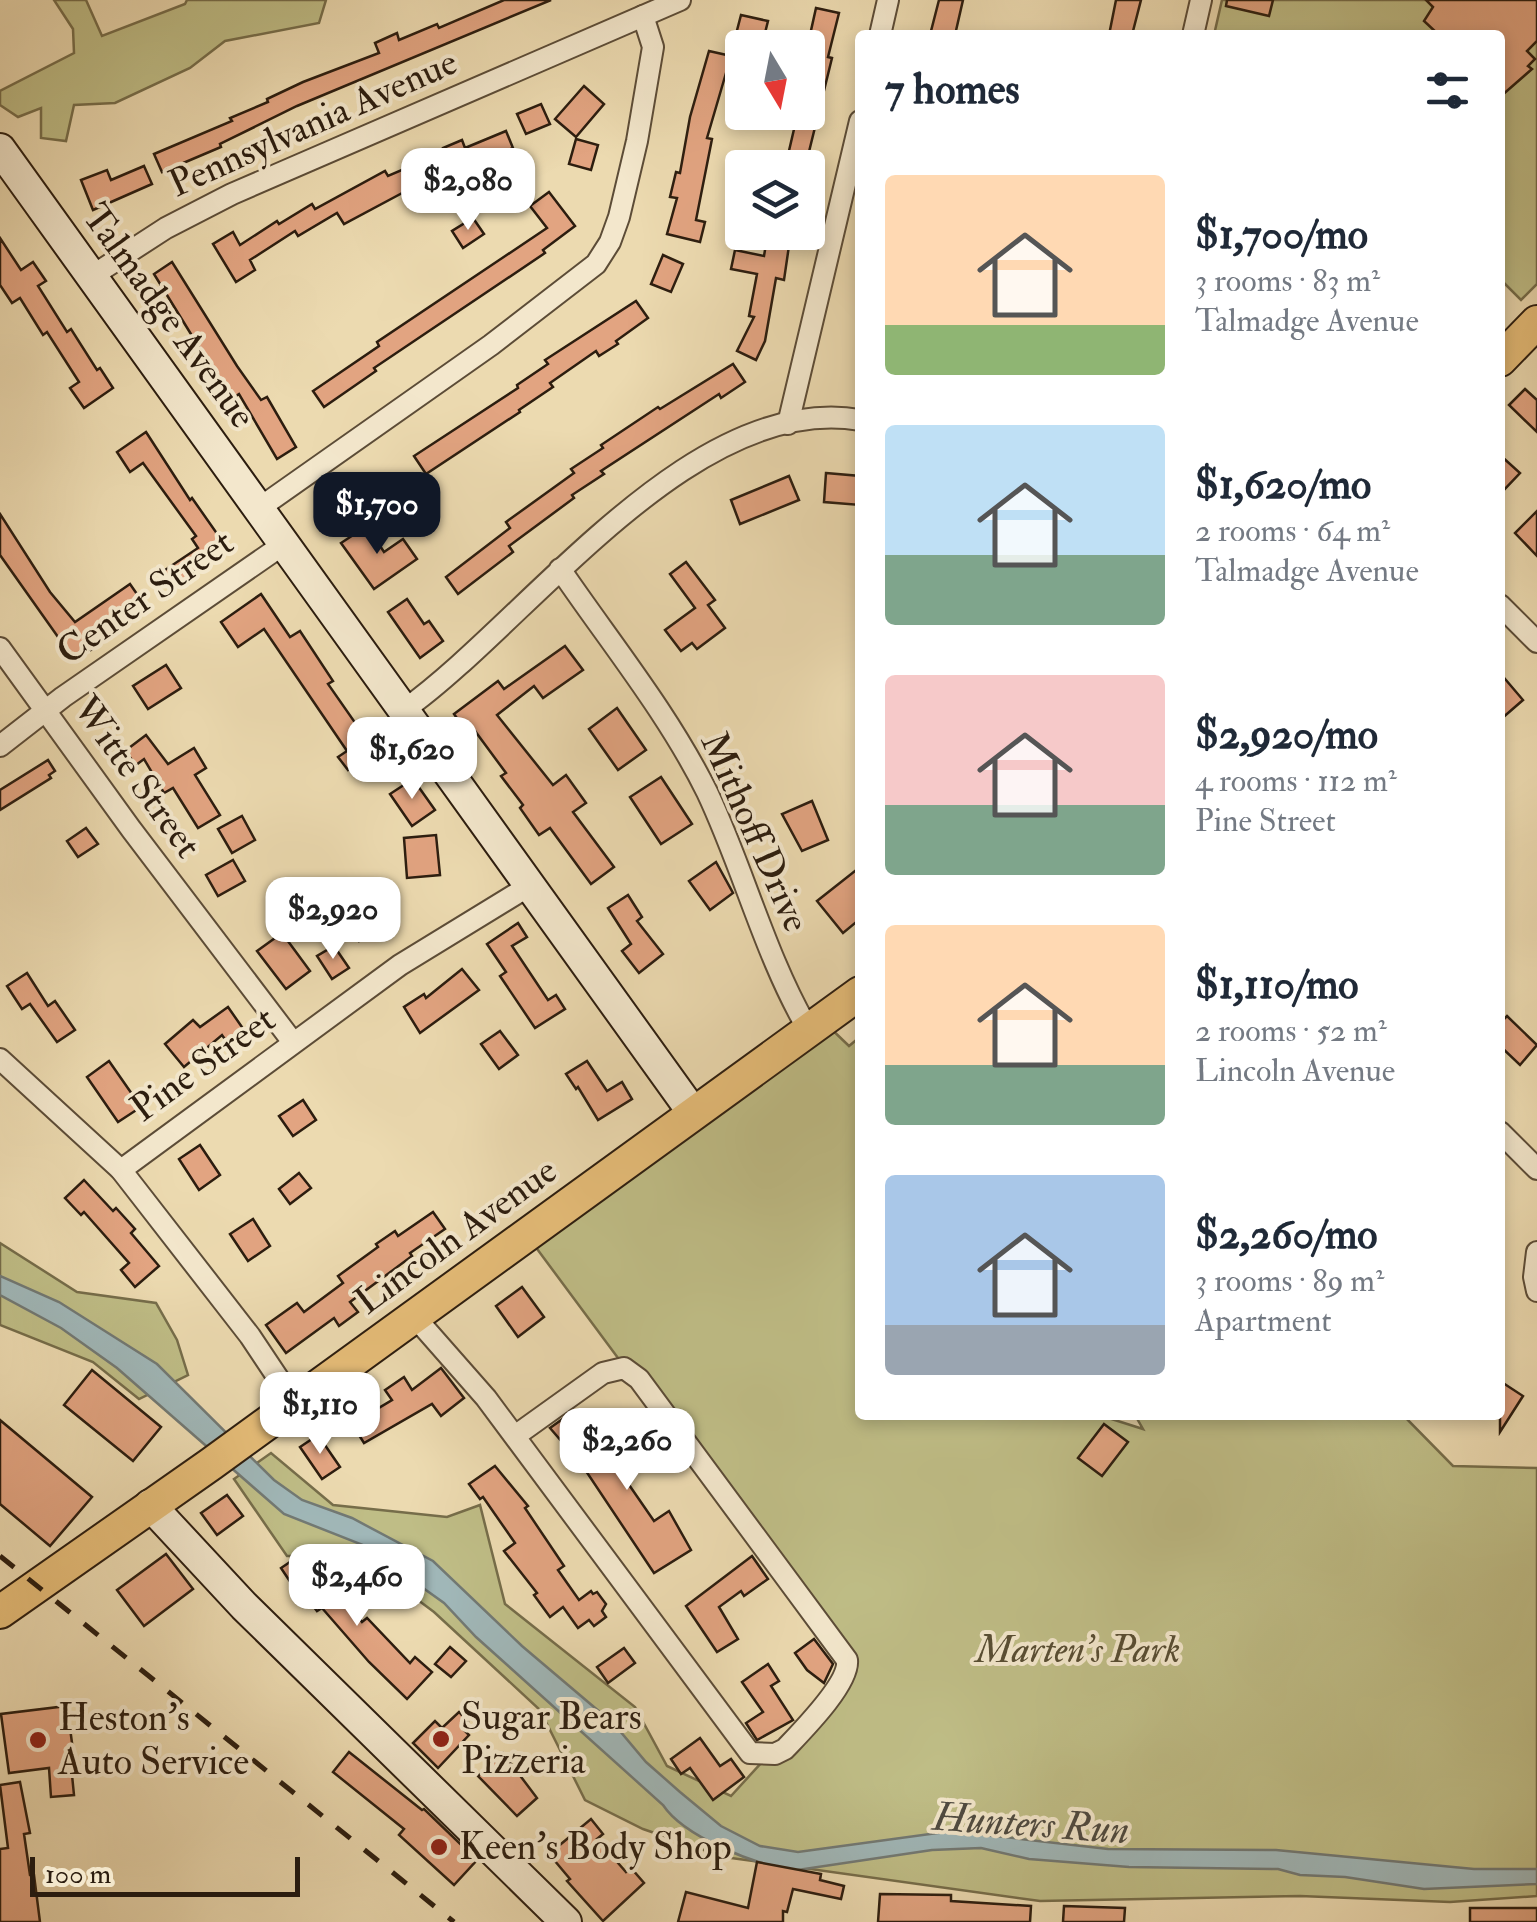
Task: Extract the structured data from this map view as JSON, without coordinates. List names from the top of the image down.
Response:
{
  "streets": {
    "main road": ["Lincoln Avenue"],
    "street": [
      "Pennsylvania Avenue",
      "Talmadge Avenue",
      "Center Street",
      "Witte Street",
      "Mithoff Drive",
      "Pine Street"
    ]
  },
  "crossings": [
    ["Pennsylvania Avenue", "Talmadge Avenue"],
    ["Talmadge Avenue", "Center Street"],
    ["Talmadge Avenue", "Pine Street"],
    ["Talmadge Avenue", "Lincoln Avenue"],
    ["Center Street", "Witte Street"],
    ["Witte Street", "Pine Street"],
    ["Mithoff Drive", "Lincoln Avenue"]
  ],
  "water": ["Hunters Run"],
  "parks": ["Marten's Park"],
  "places": ["Sugar Bears Pizzeria", "Heston's Auto Service", "Keen's Body Shop"],
  "scale_bar": "100 m",
  "north": "bottom",
  "page": {
    "heading": "7 homes",
    "price": [
      "$2,080",
      "$1,700",
      "$1,620",
      "$2,920",
      "$1,110",
      "$2,260",
      "$2,460"
    ],
    "list": [
      {
        "name": "$1,700/mo",
        "note": "3 rooms · 83 m² · Talmadge Avenue"
      },
      {
        "name": "$1,620/mo",
        "note": "2 rooms · 64 m² · Talmadge Avenue"
      },
      {
        "name": "$2,920/mo",
        "note": "4 rooms · 112 m² · Pine Street"
      },
      {
        "name": "$1,110/mo",
        "note": "2 rooms · 52 m² · Lincoln Avenue"
      },
      {
        "name": "$2,260/mo",
        "note": "3 rooms · 89 m² · Apartment"
      }
    ],
    "scale": "100 m"
  }
}
